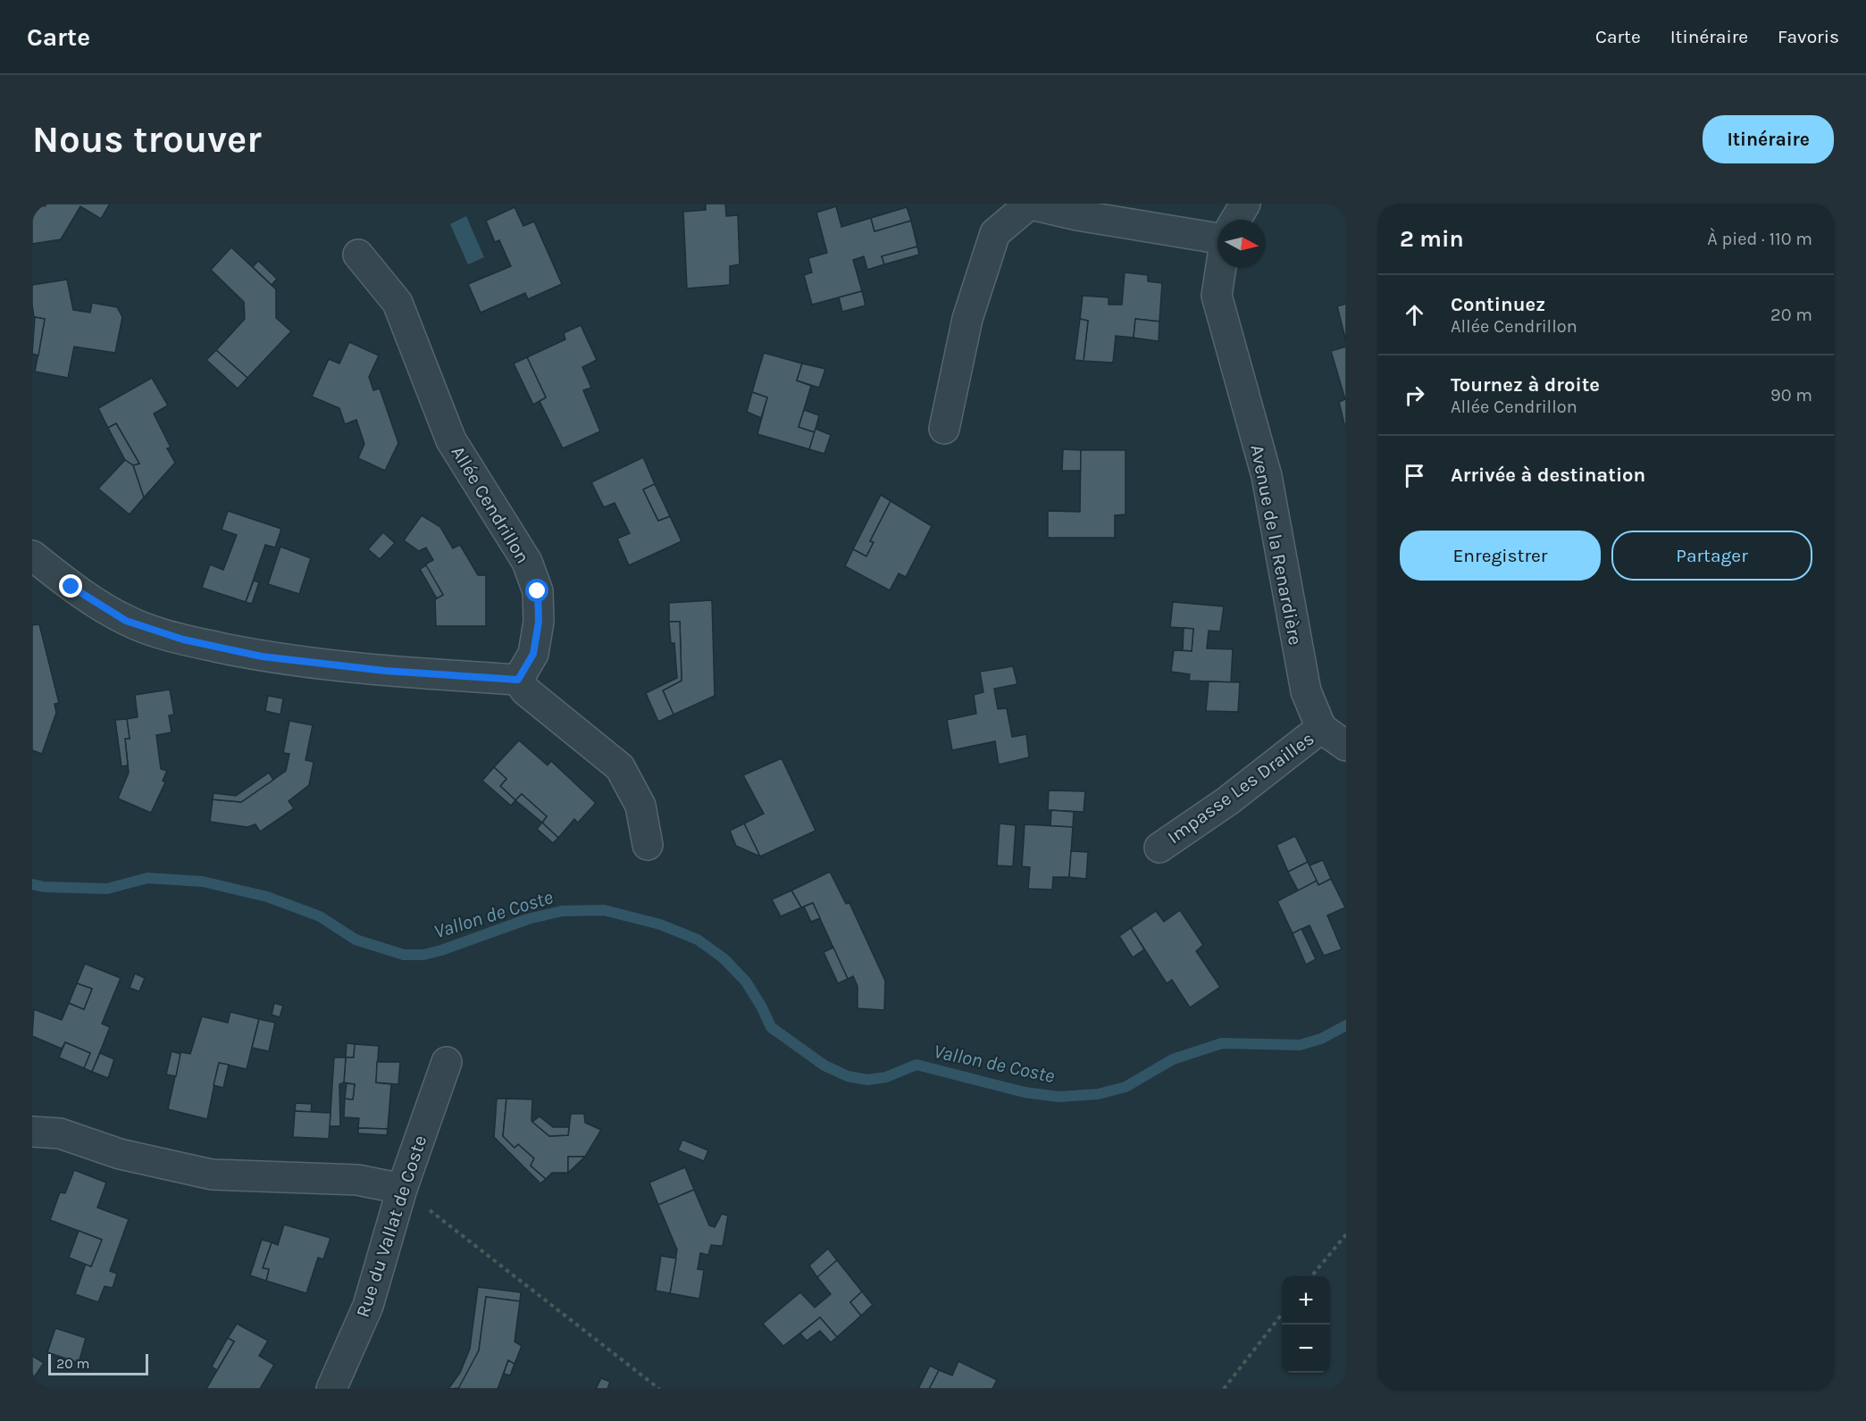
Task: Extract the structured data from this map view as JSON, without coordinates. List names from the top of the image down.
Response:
{
  "streets": {
    "street": [
      "Allée Cendrillon",
      "Avenue de la Renardière",
      "Impasse Les Drailles",
      "Rue du Vallat de Coste"
    ]
  },
  "crossings": [
    ["Avenue de la Renardière", "Impasse Les Drailles"]
  ],
  "water": ["Vallon de Coste"],
  "scale_bar": "20 m",
  "north": "right",
  "page": {
    "header": "Carte",
    "nav": ["Carte", "Itinéraire", "Favoris"],
    "buttons": [
      "Itinéraire",
      ["Enregistrer", "Partager"]
    ],
    "title": "Nous trouver",
    "heading": ["2 min", "À pied · 110 m"],
    "list": [
      ["Continuez", "Allée Cendrillon", "20 m"],
      ["Tournez à droite", "Allée Cendrillon", "90 m"],
      "Arrivée à destination"
    ],
    "map_buttons": ["+", "−"],
    "scale": "20 m"
  }
}
